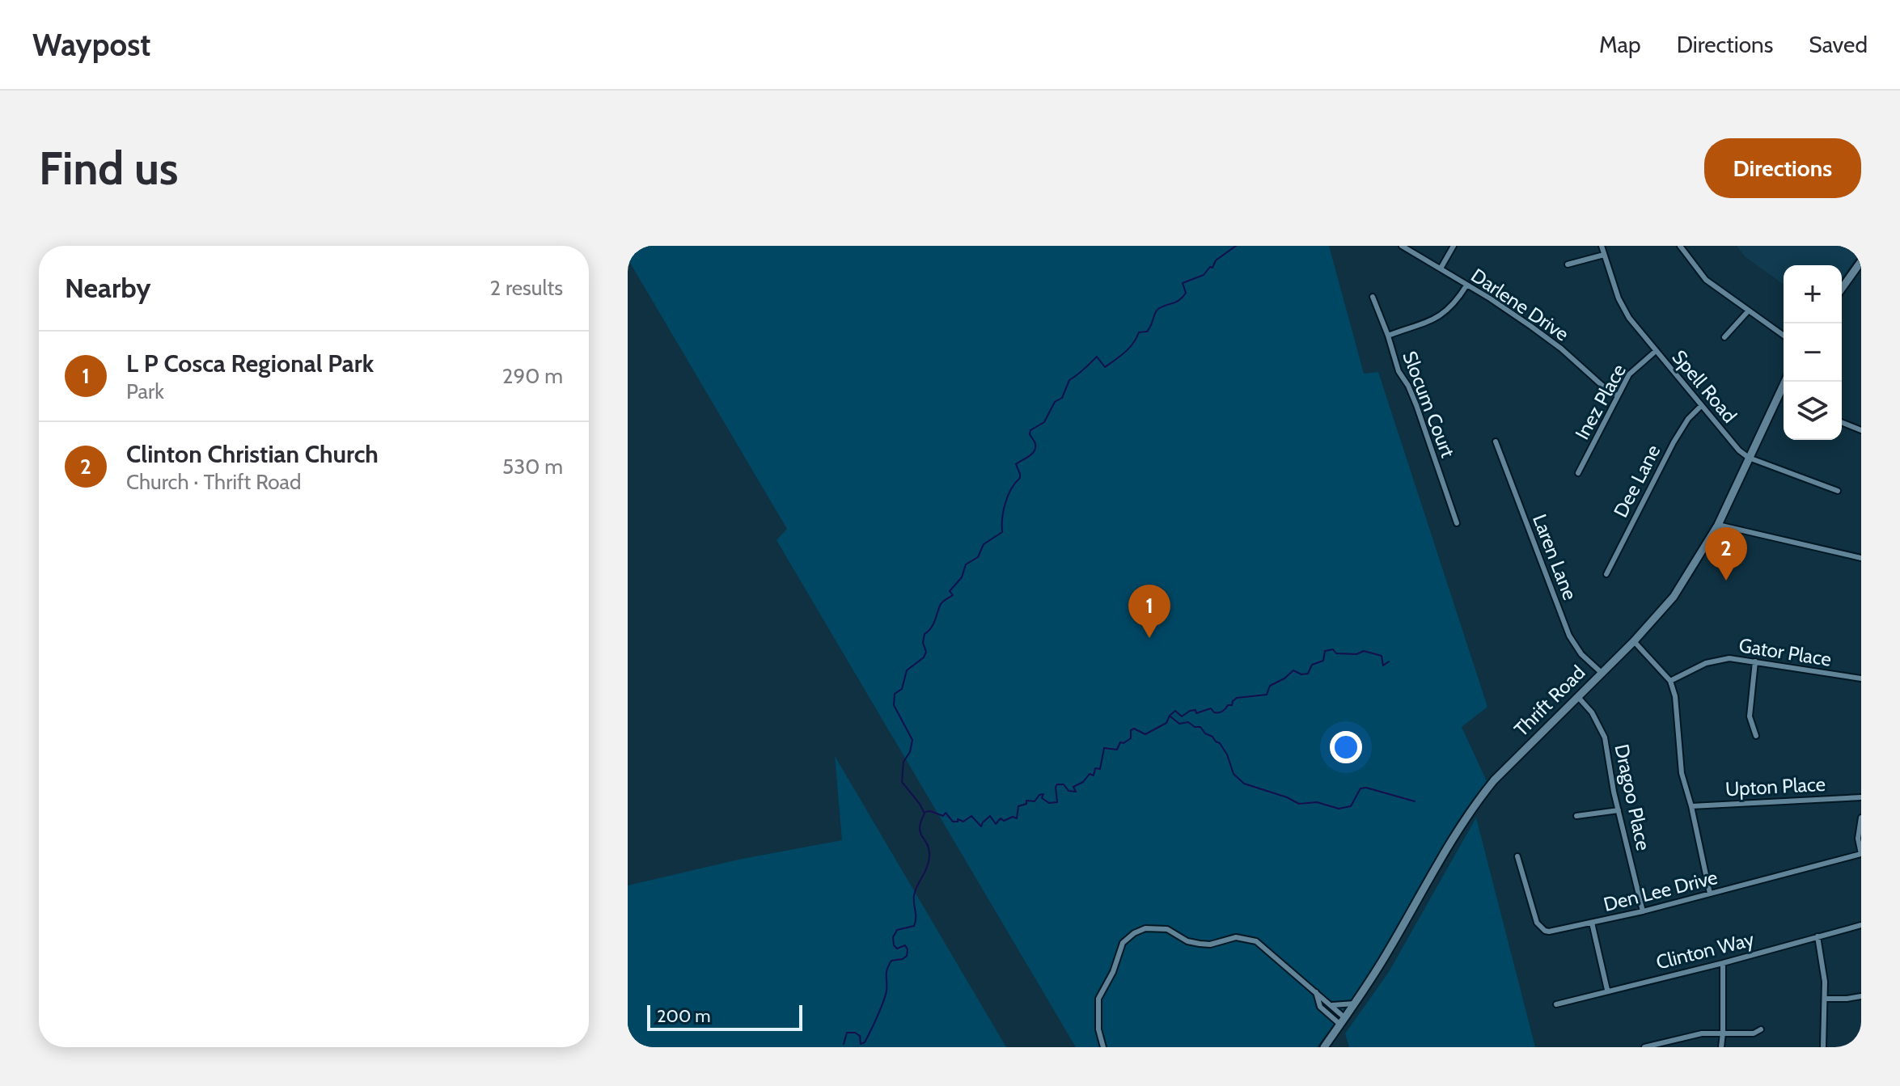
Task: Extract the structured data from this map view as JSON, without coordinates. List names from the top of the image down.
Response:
{
  "streets": {
    "street": [
      "Darlene Drive",
      "Spell Road",
      "Inez Place",
      "Slocum Court",
      "Dee Lane",
      "Laren Lane",
      "Gator Place",
      "Thrift Road",
      "Upton Place",
      "Dragoo Place",
      "Den Lee Drive",
      "Clinton Way"
    ]
  },
  "crossings": [
    ["Darlene Drive", "Inez Place"],
    ["Spell Road", "Inez Place"],
    ["Spell Road", "Dee Lane"],
    ["Spell Road", "Thrift Road"],
    ["Laren Lane", "Thrift Road"],
    ["Thrift Road", "Dragoo Place"],
    ["Dragoo Place", "Den Lee Drive"]
  ],
  "scale_bar": "200 m",
  "page": {
    "header": "Waypost",
    "nav": ["Map", "Directions", "Saved"],
    "buttons": "Directions",
    "title": "Find us",
    "heading": ["Nearby", "2 results"],
    "map_buttons": ["+", "−"],
    "list": [
      {
        "mark": "1",
        "name": "L P Cosca Regional Park",
        "note": "Park",
        "value": "290 m"
      },
      {
        "mark": "2",
        "name": "Clinton Christian Church",
        "note": "Church · Thrift Road",
        "value": "530 m"
      }
    ],
    "pins": ["2", "1"],
    "scale": "200 m"
  }
}
